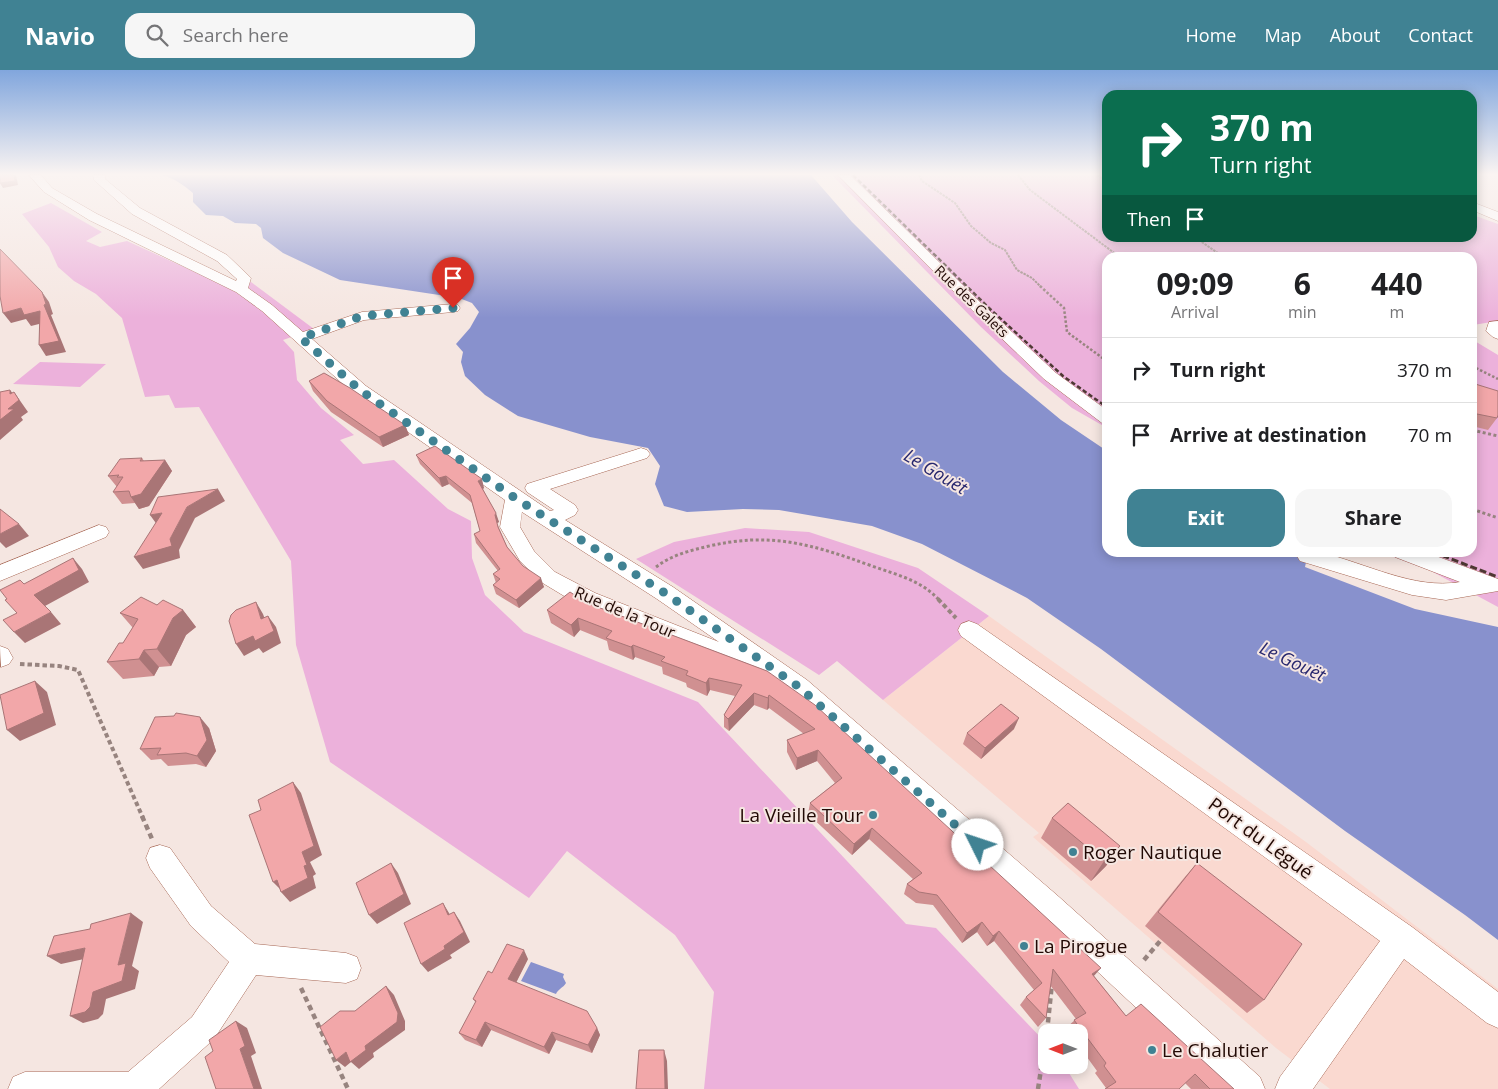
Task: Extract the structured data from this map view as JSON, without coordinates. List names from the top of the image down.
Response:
{
  "streets": {
    "street": ["Rue des Galets", "Rue de la Tour", "Port du Légué"]
  },
  "water": ["Le Gouët"],
  "places": [
    "La Vieille Tour",
    "Roger Nautique",
    "La Pirogue",
    "Le Chalutier"
  ],
  "north": "left",
  "page": {
    "header": "Navio",
    "search": "Search here",
    "nav": [
      "Home",
      "Map",
      "About",
      "Contact"
    ],
    "turn": ["370 m", "Turn right"],
    "then": "Then",
    "eta": [
      "09:09",
      "Arrival",
      "6",
      "min",
      "440",
      "m"
    ],
    "list": [
      {
        "name": "Turn right",
        "value": "370 m"
      },
      {
        "name": "Arrive at destination",
        "value": "70 m"
      }
    ],
    "buttons": ["Exit", "Share"]
  }
}
